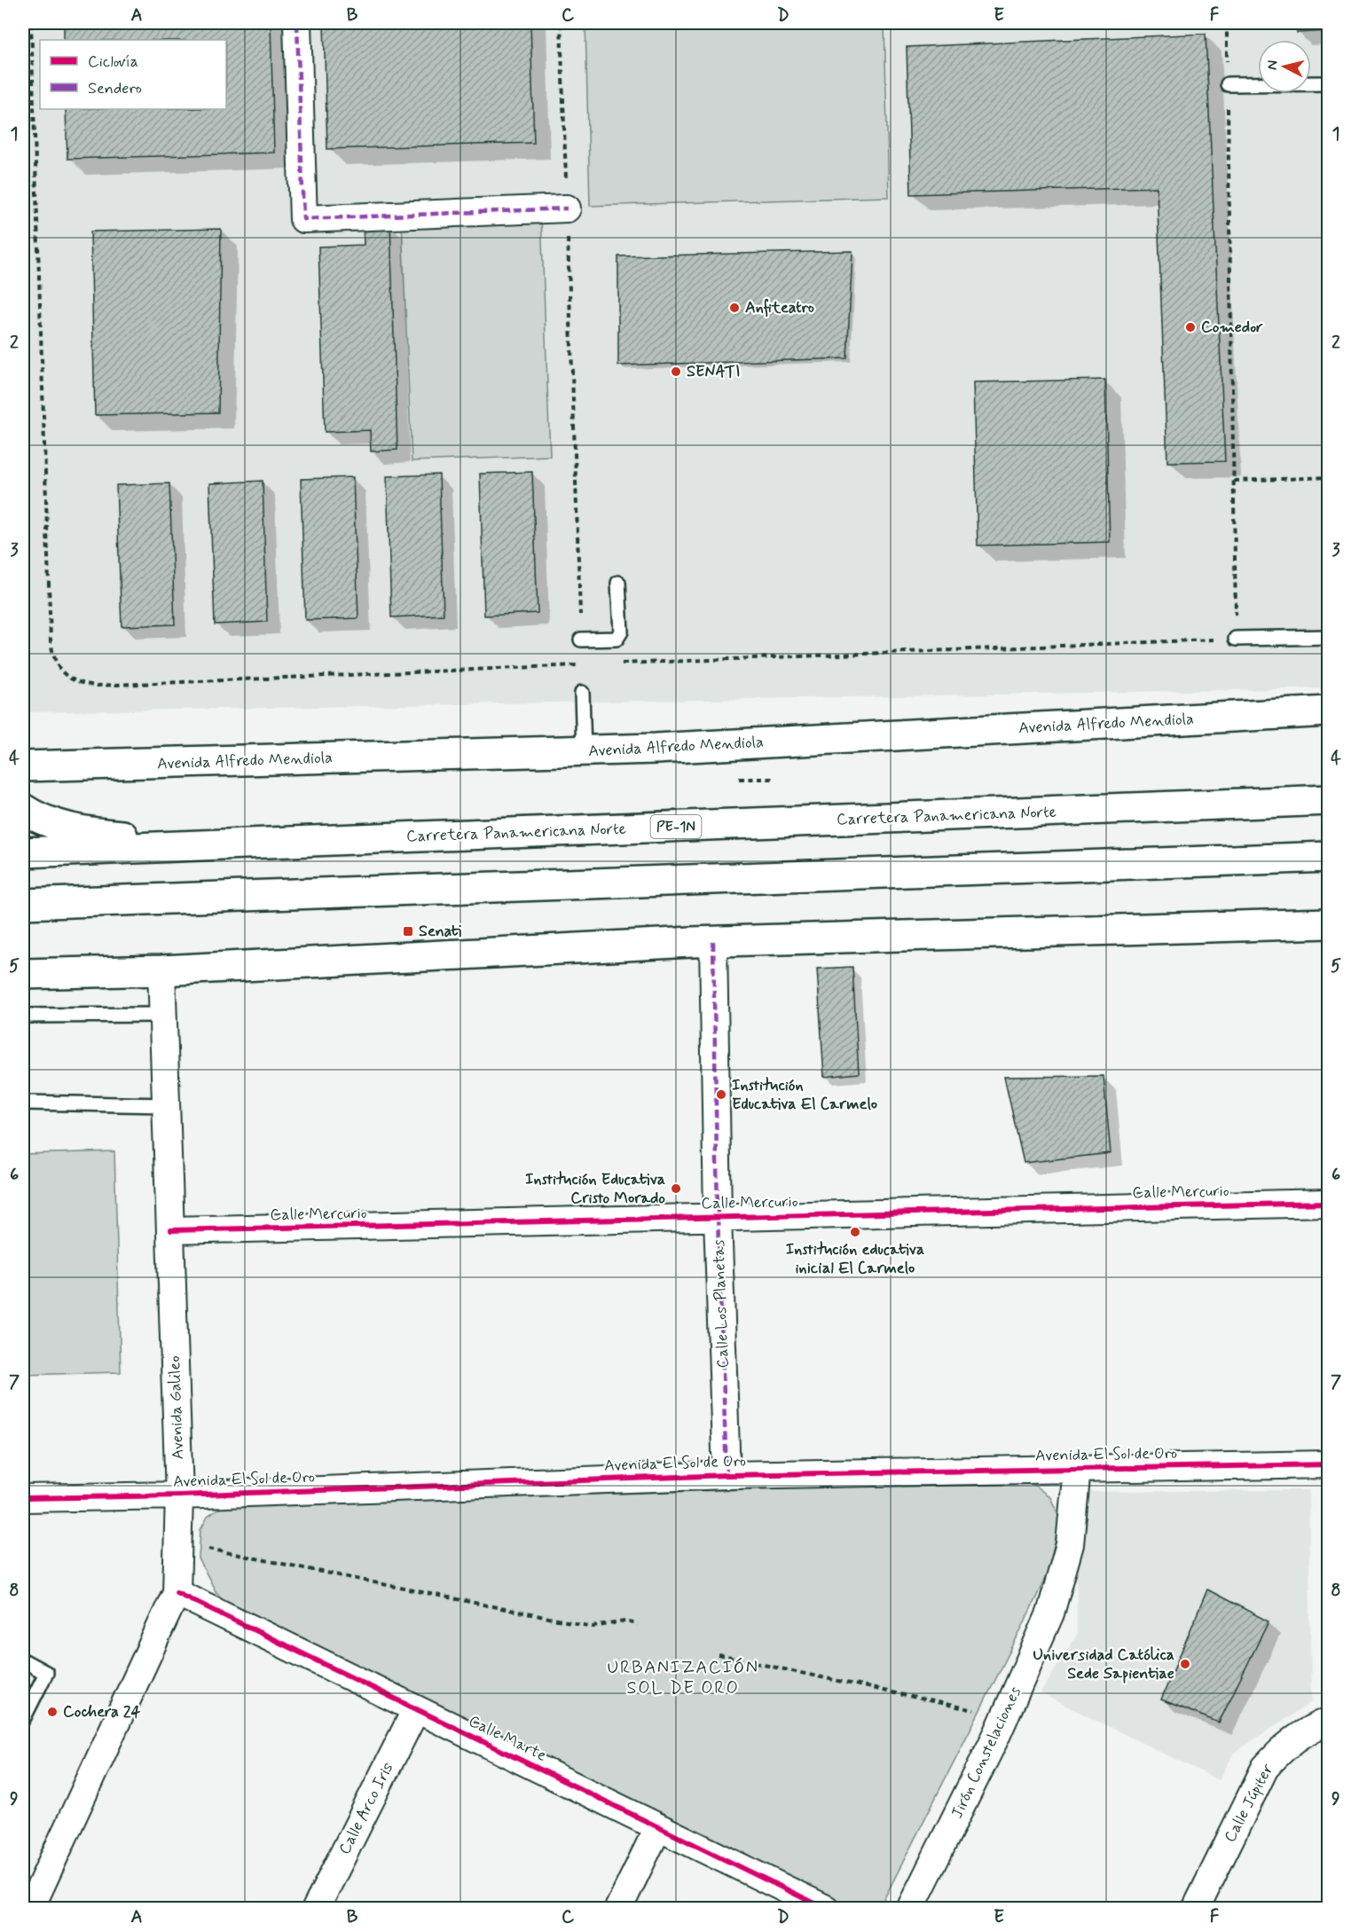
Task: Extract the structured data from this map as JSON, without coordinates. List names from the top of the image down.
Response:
{
  "streets": {
    "main road": ["Avenida Alfredo Mendiola", "Carretera Panamericana Norte", "PE-1N"],
    "street": [
      "Calle Mercurio",
      "Calle Los Planetas",
      "Avenida Galileo",
      "Avenida El Sol de Oro",
      "Calle Marte",
      "Jirón Constelaciones",
      "Calle Júpiter",
      "Calle Arco Iris"
    ]
  },
  "crossings": [
    ["Calle Mercurio", "Calle Los Planetas"],
    ["Calle Mercurio", "Avenida Galileo"],
    ["Calle Los Planetas", "Avenida El Sol de Oro"],
    ["Avenida Galileo", "Avenida El Sol de Oro"],
    ["Avenida Galileo", "Calle Marte"],
    ["Avenida El Sol de Oro", "Jirón Constelaciones"],
    ["Calle Marte", "Calle Arco Iris"]
  ],
  "districts": ["URBANIZACIÓN SOL DE ORO"],
  "places": {
    "other": [
      "Anfiteatro",
      "Comedor",
      "SENATI",
      "Institución Educativa El Carmelo",
      "Institución Educativa Cristo Morado",
      "Institución educativa inicial El Carmelo",
      "Universidad Católica Sede Sapientiae",
      "Cochera 24"
    ],
    "transit": ["Senati"]
  },
  "legend": ["Ciclovía", "Sendero"],
  "north": "left",
  "grid": {
    "columns": [
      "A",
      "B",
      "C",
      "D",
      "E",
      "F"
    ],
    "rows": [
      "1",
      "2",
      "3",
      "4",
      "5",
      "6",
      "7",
      "8",
      "9"
    ]
  }
}
